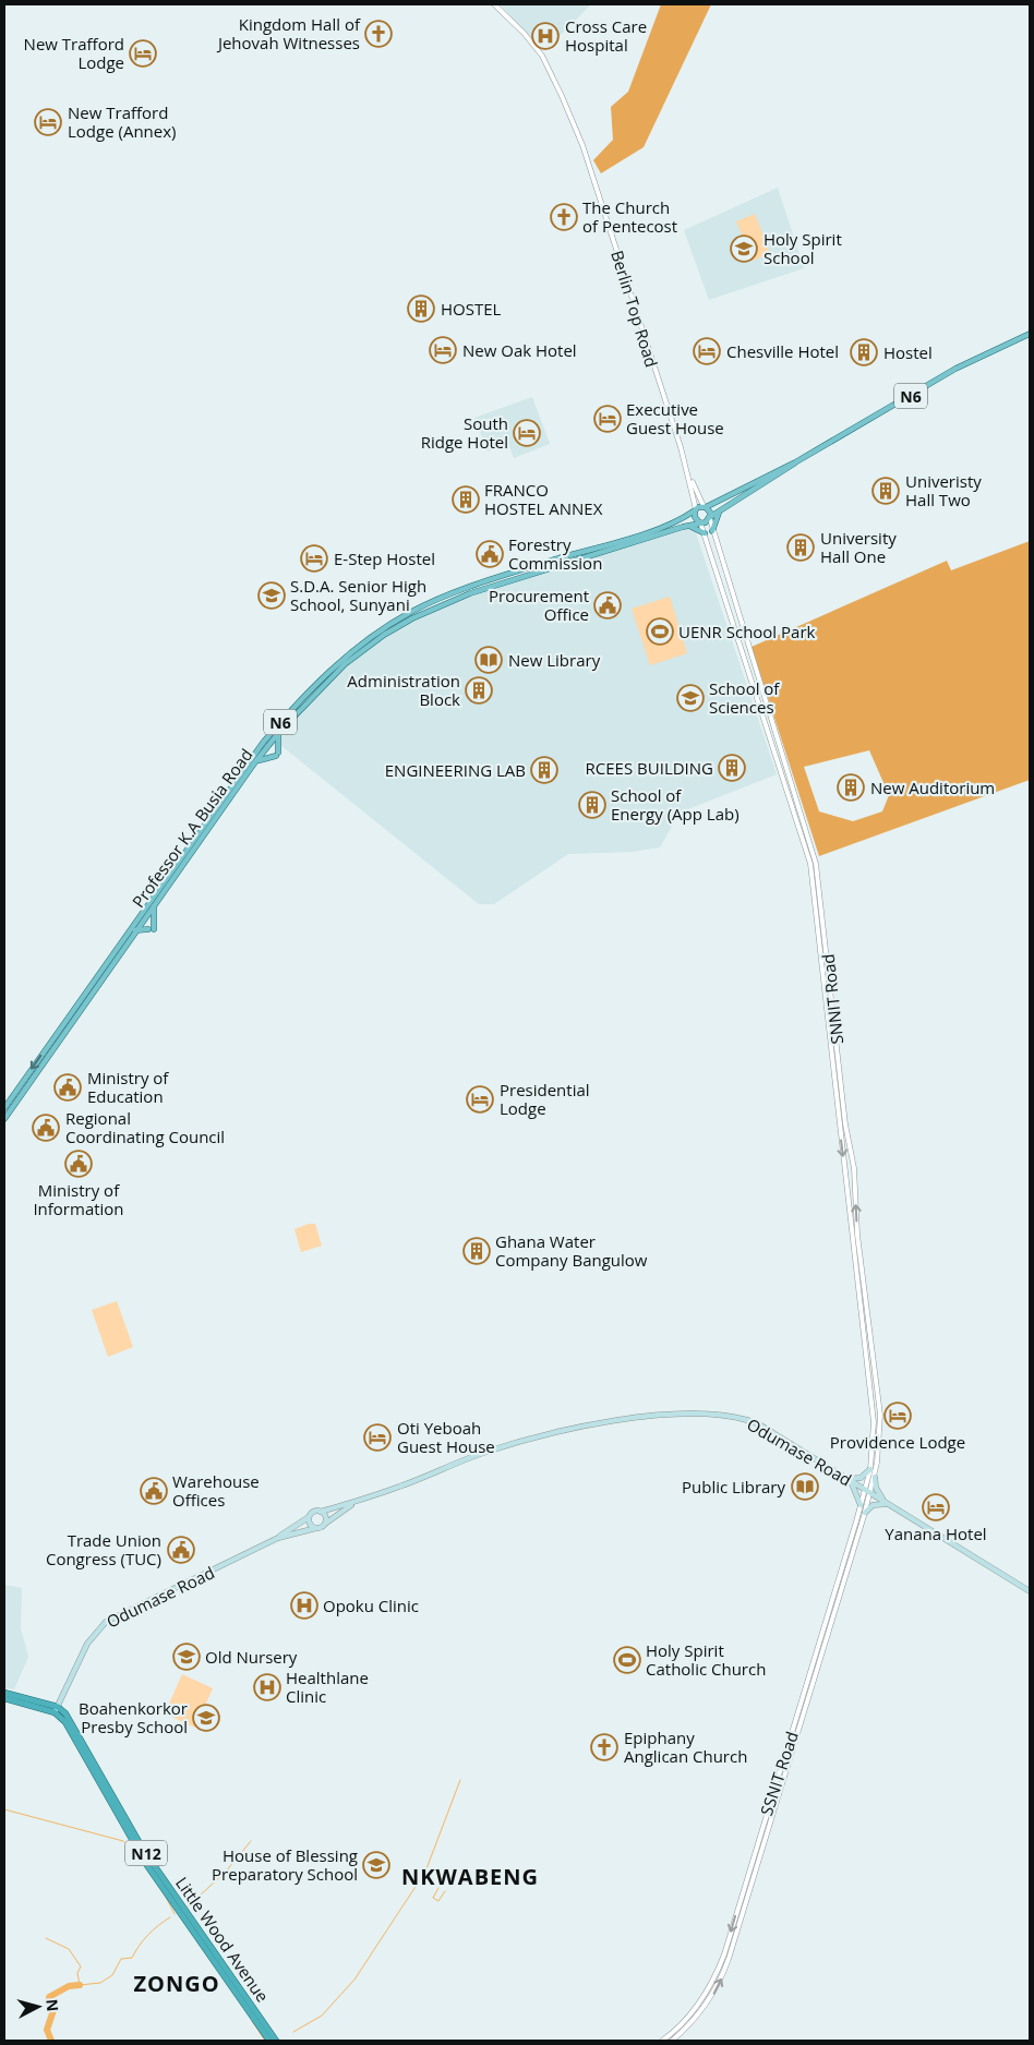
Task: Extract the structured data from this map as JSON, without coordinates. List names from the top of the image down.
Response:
{
  "streets": {
    "highway": ["N12", "Little Wood Avenue"],
    "main road": ["N6", "Professor K.A Busia Road", "Odumase Road"],
    "street": ["Berlin Top Road", "SNNIT Road", "SSNIT Road"]
  },
  "crossings": [
    ["N6", "Professor K.A Busia Road"],
    ["N6", "SNNIT Road"],
    ["Professor K.A Busia Road", "SNNIT Road"],
    ["SNNIT Road", "Odumase Road"],
    ["SNNIT Road", "SSNIT Road"],
    ["Odumase Road", "SSNIT Road"],
    ["Odumase Road", "Little Wood Avenue"]
  ],
  "districts": ["NKWABENG", "ZONGO"],
  "places": {
    "church": ["Kingdom Hall of Jehovah Witnesses", "The Church of Pentecost", "Epiphany Anglican Church"],
    "hospital": ["Cross Care Hospital", "Opoku Clinic", "Healthlane Clinic"],
    "hotel": [
      "New Trafford Lodge",
      "New Trafford Lodge (Annex)",
      "New Oak Hotel",
      "Chesville Hotel",
      "Executive Guest House",
      "South Ridge Hotel",
      "E-Step Hostel",
      "Presidential Lodge",
      "Providence Lodge",
      "Oti Yeboah Guest House",
      "Yanana Hotel"
    ],
    "school or university": [
      "Holy Spirit School",
      "S.D.A. Senior High School, Sunyani",
      "School of Sciences",
      "Old Nursery",
      "Boahenkorkor Presby School",
      "House of Blessing Preparatory School"
    ],
    "building": [
      "HOSTEL",
      "Hostel",
      "Univeristy Hall Two",
      "FRANCO HOSTEL ANNEX",
      "University Hall One",
      "Administration Block",
      "RCEES BUILDING",
      "ENGINEERING LAB",
      "New Auditorium",
      "School of Energy (App Lab)",
      "Ghana Water Company Bangulow"
    ],
    "public building": [
      "Forestry Commission",
      "Procurement Office",
      "Ministry of Education",
      "Regional Coordinating Council",
      "Ministry of Information",
      "Warehouse Offices",
      "Trade Union Congress (TUC)"
    ],
    "sports": ["UENR School Park", "Holy Spirit Catholic Church"],
    "library": ["New Library", "Public Library"]
  },
  "north": "right"
}
